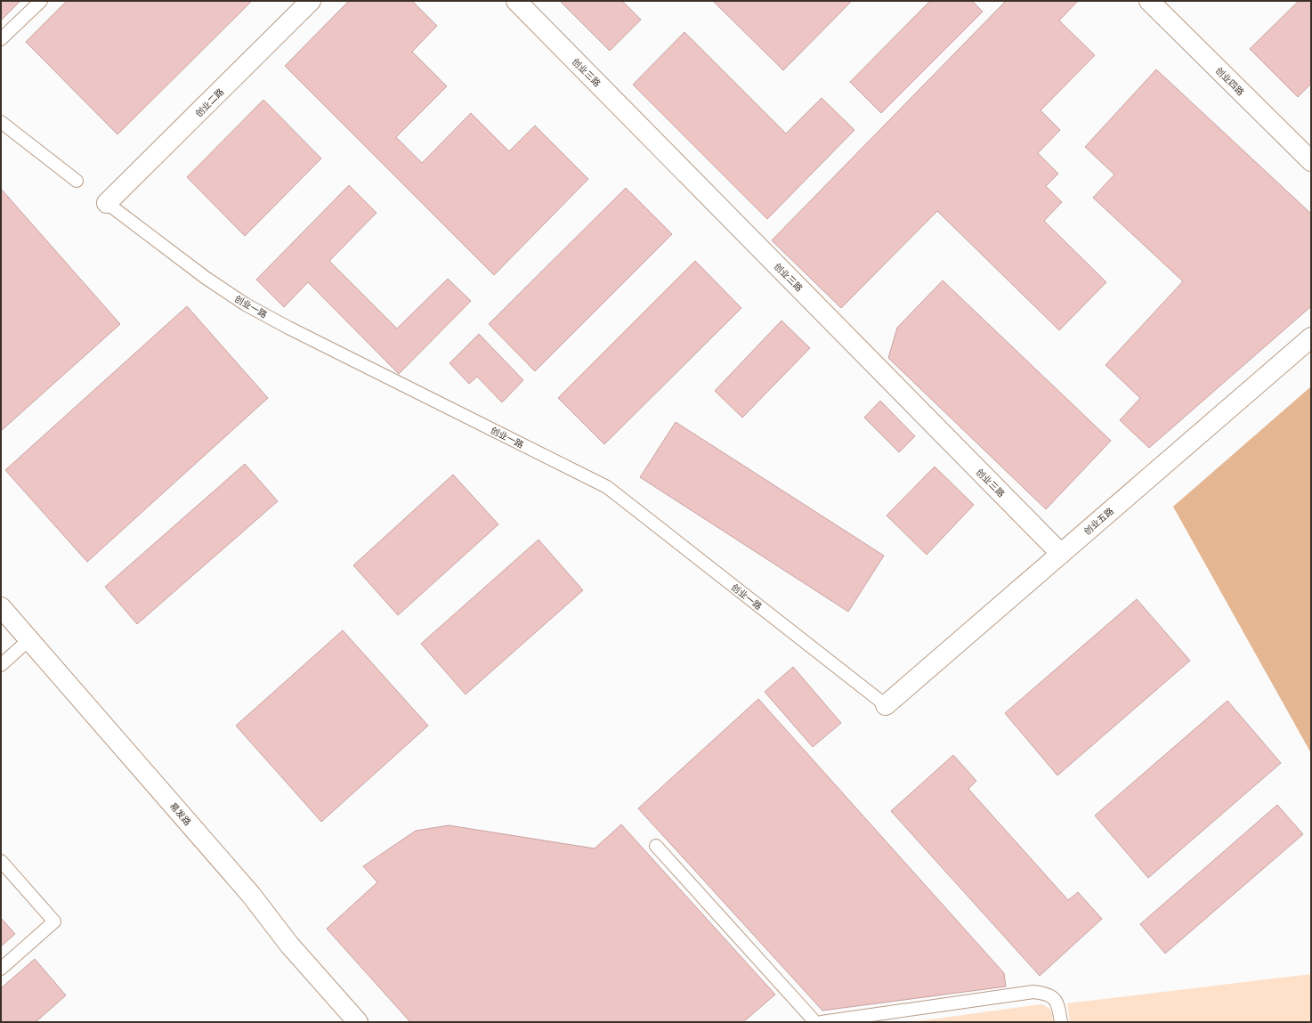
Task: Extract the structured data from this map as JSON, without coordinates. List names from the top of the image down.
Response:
{
  "streets": {
    "street": [
      "创业三路",
      "创业四路",
      "创业二路",
      "创业五路",
      "易发路"
    ],
    "lane": ["创业一路"]
  },
  "crossings": [
    ["创业三路", "创业五路"],
    ["创业二路", "创业一路"],
    ["创业一路", "创业五路"]
  ]
}
